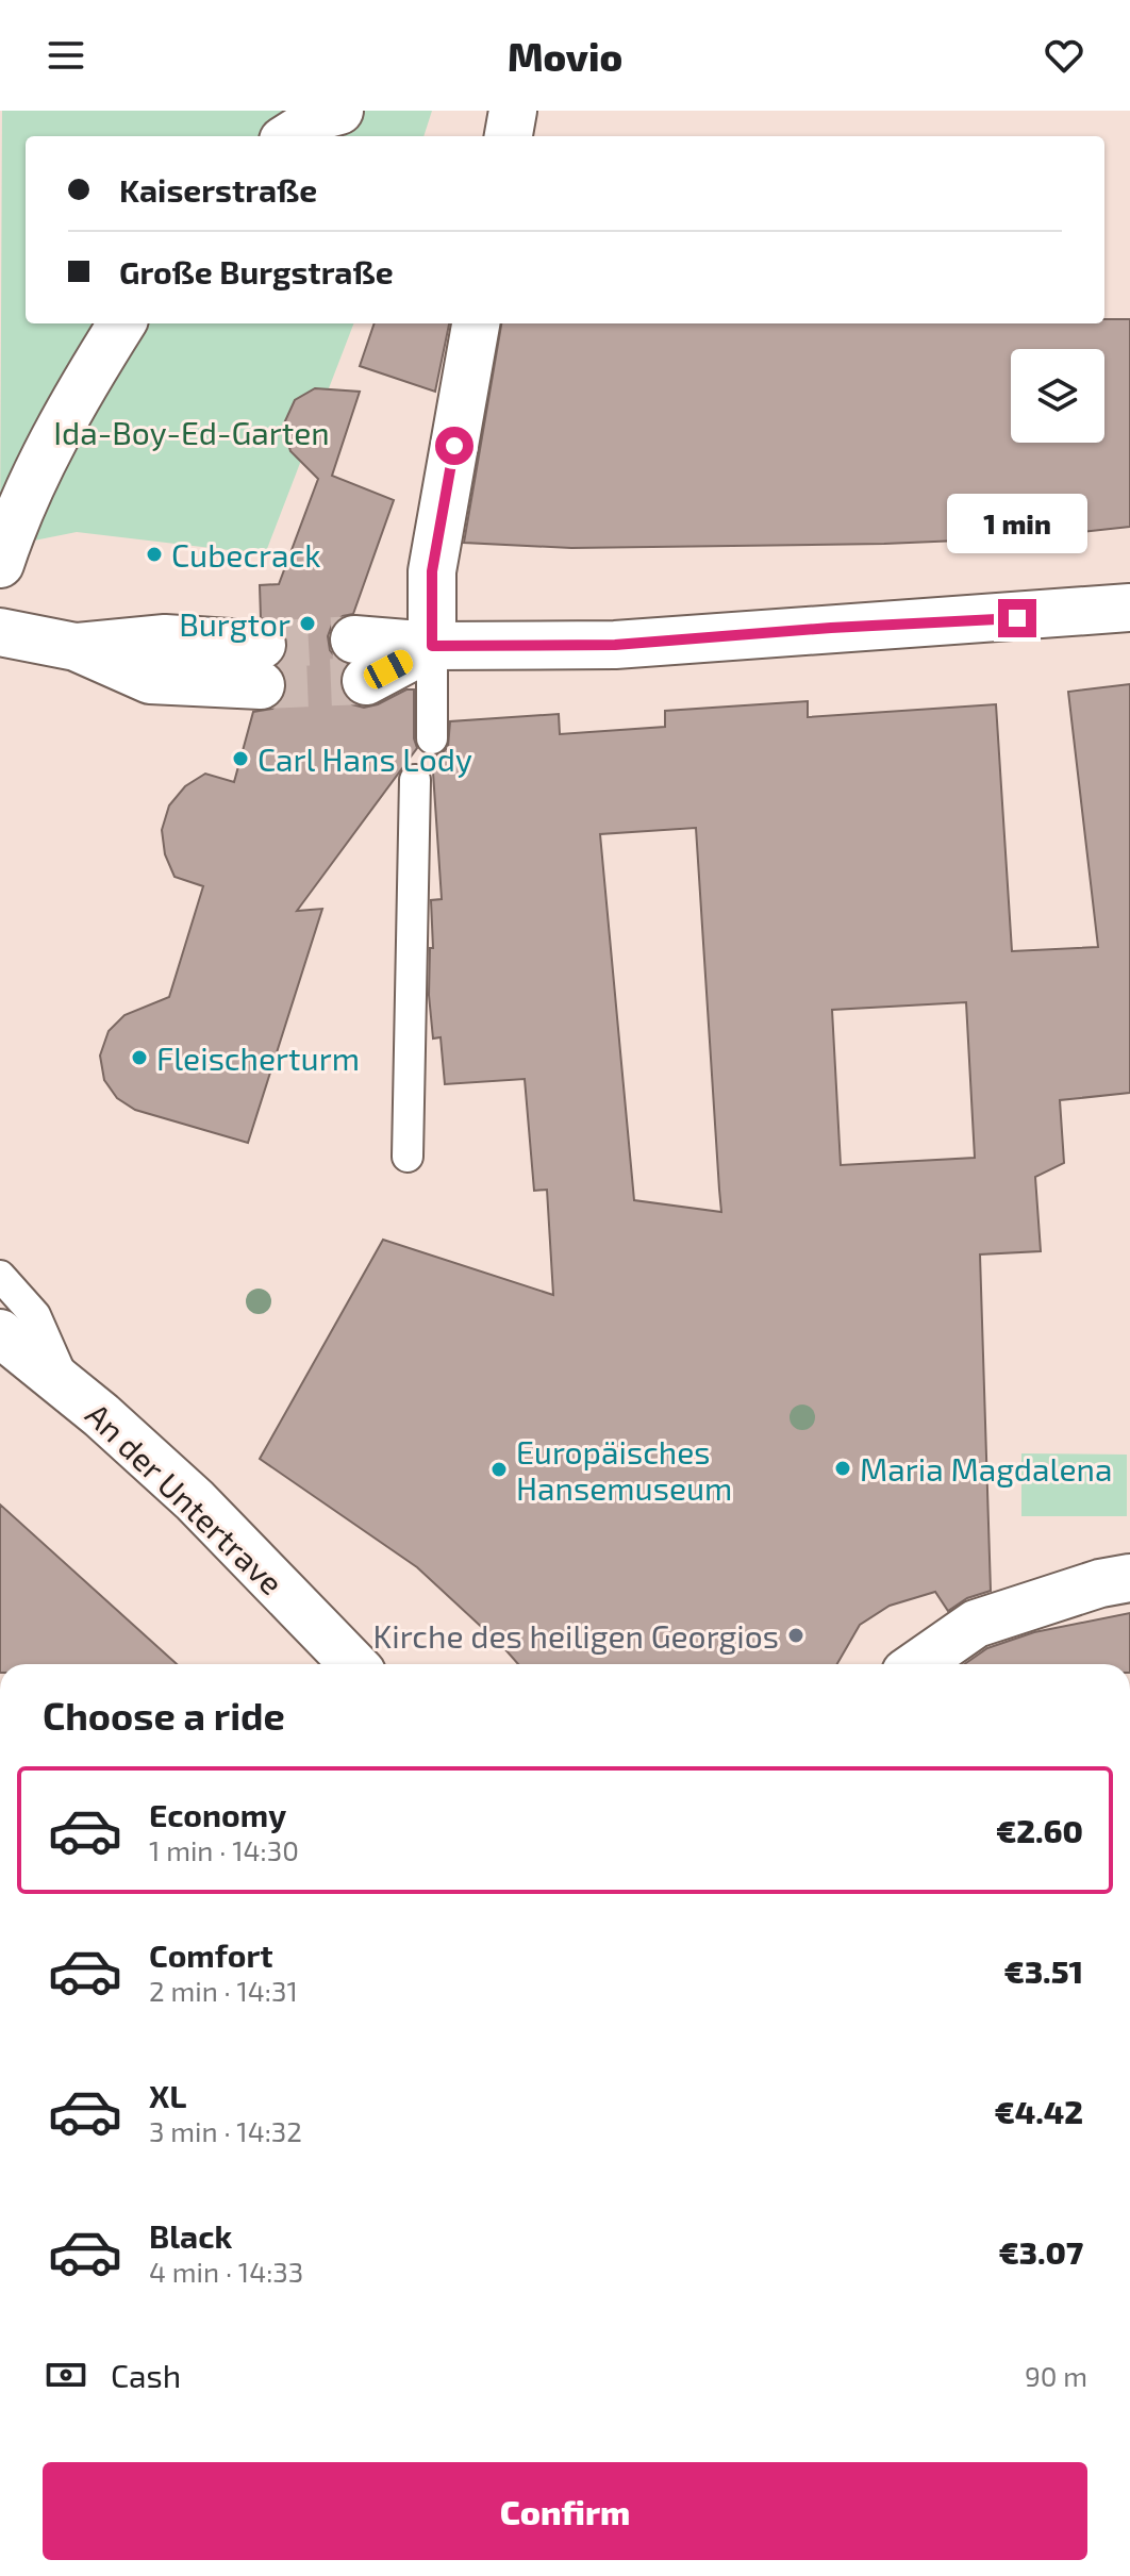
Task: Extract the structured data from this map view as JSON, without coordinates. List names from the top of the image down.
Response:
{
  "streets": {
    "street": ["An der Untertrave"]
  },
  "parks": ["Ida-Boy-Ed-Garten"],
  "places": [
    "Cubecrack",
    "Burgtor",
    "Carl Hans Lody",
    "Fleischerturm",
    "Maria Magdalena",
    "Europäisches Hansemuseum",
    "Kirche des heiligen Georgios"
  ],
  "page": {
    "header": "Movio",
    "banner": ["Kaiserstraße", "Große Burgstraße"],
    "bubble": "1 min",
    "heading": "Choose a ride",
    "list": [
      {
        "name": "Economy",
        "note": "1 min · 14:30",
        "value": "€2.60"
      },
      {
        "name": "Comfort",
        "note": "2 min · 14:31",
        "value": "€3.51"
      },
      {
        "name": "XL",
        "note": "3 min · 14:32",
        "value": "€4.42"
      },
      {
        "name": "Black",
        "note": "4 min · 14:33",
        "value": "€3.07"
      }
    ],
    "pay": ["Cash", "90 m"],
    "buttons": "Confirm"
  }
}
